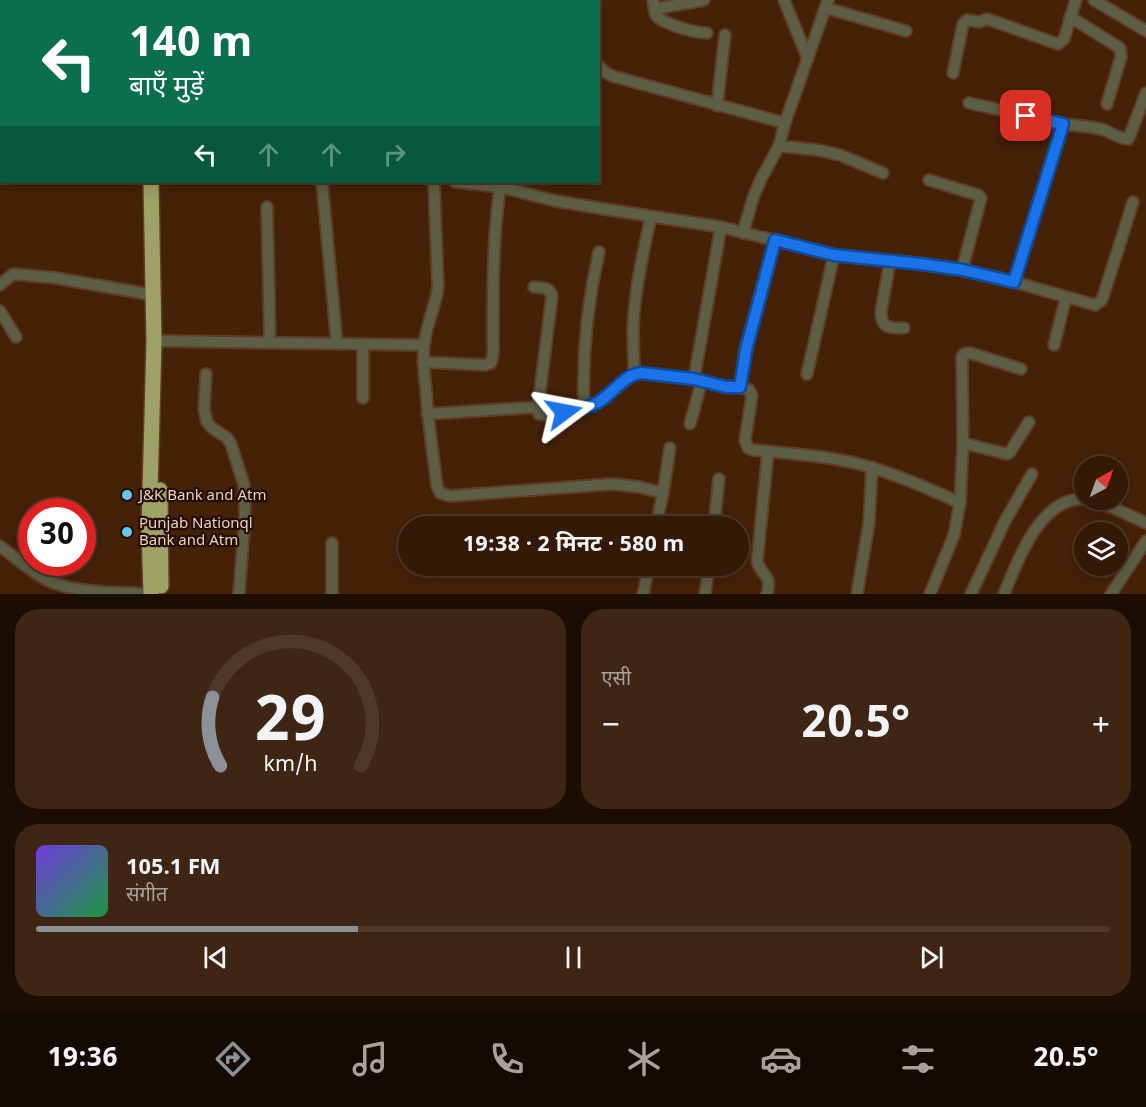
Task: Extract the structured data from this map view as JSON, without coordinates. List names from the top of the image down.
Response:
{
  "places": ["J&K Bank and Atm", "Punjab Nationql Bank and Atm"],
  "north": "top right",
  "page": {
    "turn": ["140 m", "बाएँ मुड़ें"],
    "limit": "30",
    "trip": "19:38 · 2 मिनट · 580 m",
    "tile": "एसी",
    "heat": ["−", "20.5°", "+"],
    "song": ["105.1 FM", "संगीत"],
    "tabs": ["19:36", "20.5°"],
    "gauge": ["29", "km/h"]
  }
}
